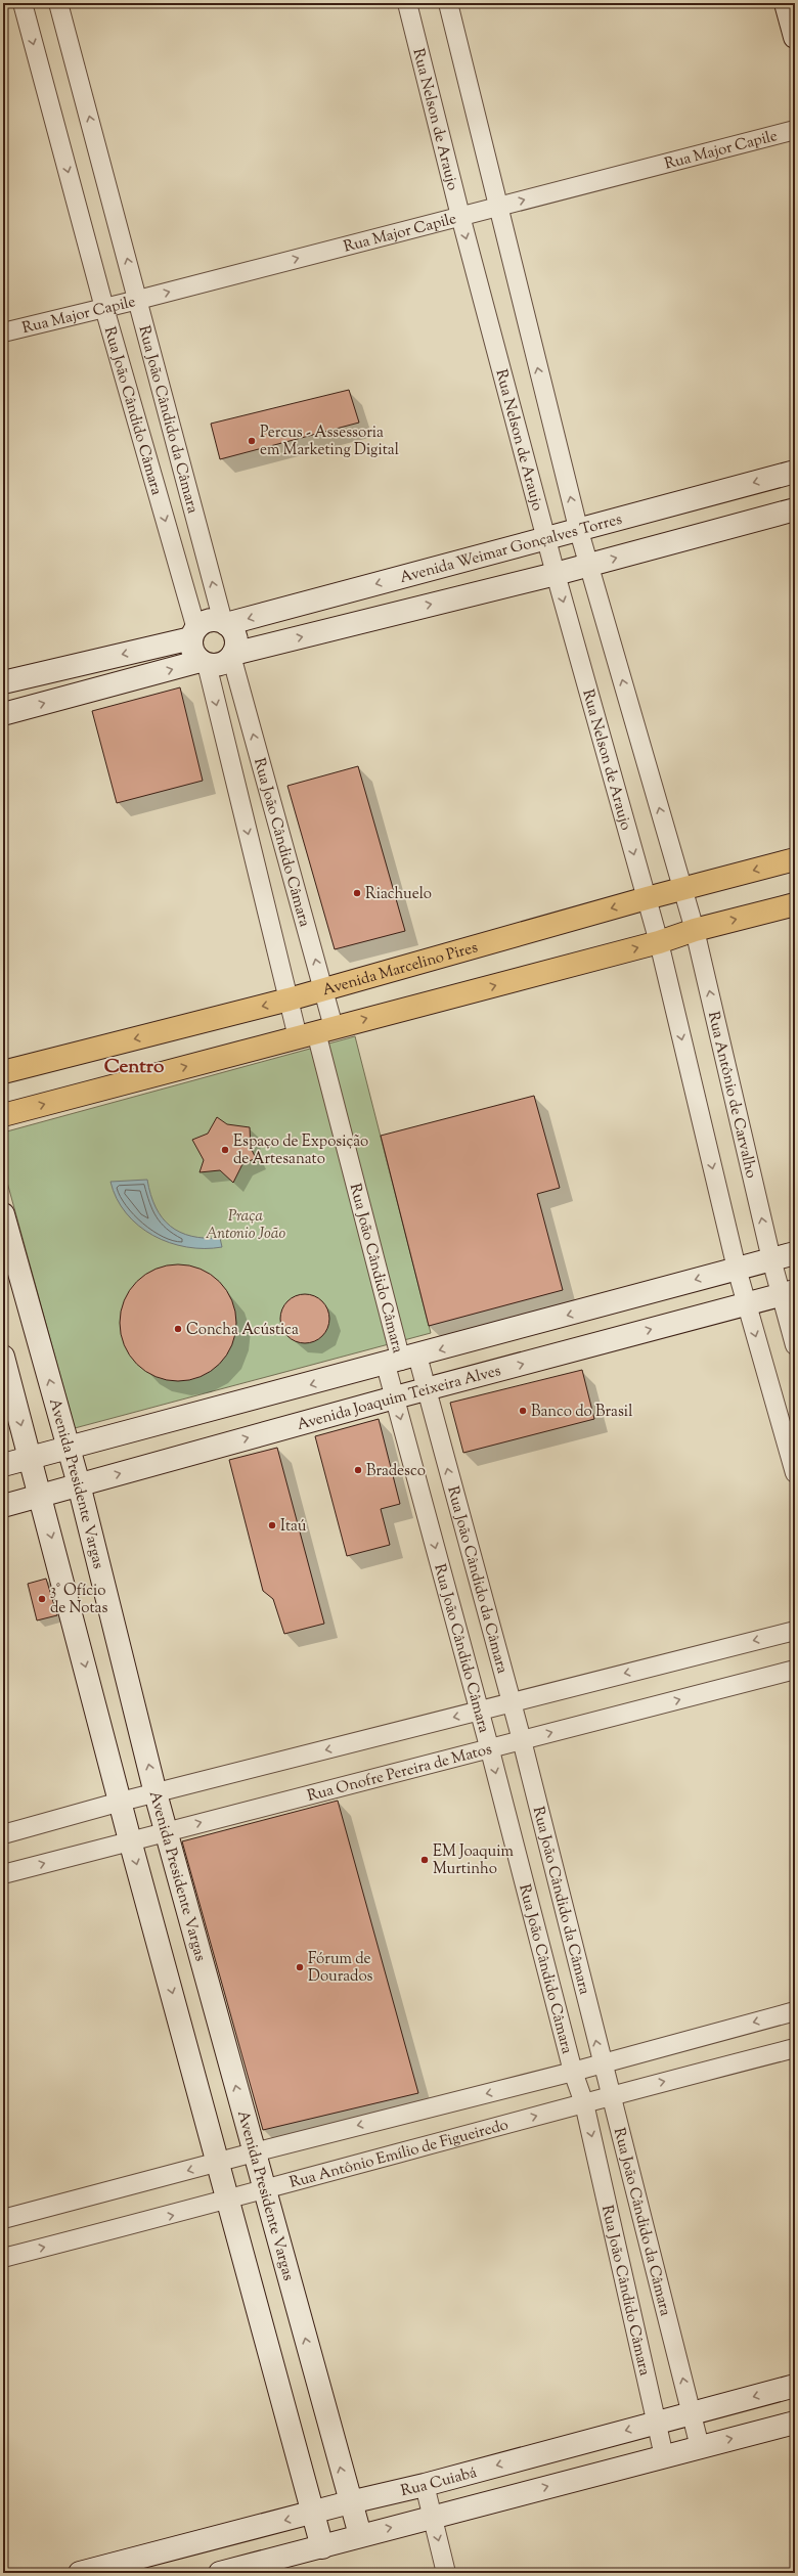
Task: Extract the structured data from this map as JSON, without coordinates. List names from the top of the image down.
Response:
{
  "streets": {
    "main road": ["Avenida Marcelino Pires"],
    "street": [
      "Rua Nelson de Araujo",
      "Rua Major Capile",
      "Rua João Cândido Câmara",
      "Rua João Cândido da Câmara",
      "Avenida Weimar Gonçalves Torres",
      "Rua Antônio de Carvalho",
      "Avenida Joaquim Teixeira Alves",
      "Avenida Presidente Vargas",
      "Rua Onofre Pereira de Matos",
      "Rua Antônio Emílio de Figueiredo",
      "Rua Cuiabá"
    ]
  },
  "crossings": [
    ["Rua Nelson de Araujo", "Rua Major Capile"],
    ["Rua Nelson de Araujo", "Avenida Weimar Gonçalves Torres"],
    ["Rua Nelson de Araujo", "Avenida Marcelino Pires"],
    ["Rua Major Capile", "Rua João Cândido Câmara"],
    ["Rua Major Capile", "Rua João Cândido da Câmara"],
    ["Rua João Cândido Câmara", "Rua João Cândido da Câmara"],
    ["Rua João Cândido Câmara", "Avenida Weimar Gonçalves Torres"],
    ["Rua João Cândido Câmara", "Avenida Marcelino Pires"],
    ["Rua João Cândido Câmara", "Avenida Joaquim Teixeira Alves"],
    ["Rua João Cândido Câmara", "Rua Onofre Pereira de Matos"],
    ["Rua João Cândido Câmara", "Rua Antônio Emílio de Figueiredo"],
    ["Rua João Cândido Câmara", "Rua Cuiabá"],
    ["Rua João Cândido da Câmara", "Avenida Weimar Gonçalves Torres"],
    ["Rua João Cândido da Câmara", "Avenida Joaquim Teixeira Alves"],
    ["Rua João Cândido da Câmara", "Rua Onofre Pereira de Matos"],
    ["Rua João Cândido da Câmara", "Rua Antônio Emílio de Figueiredo"],
    ["Rua João Cândido da Câmara", "Rua Cuiabá"],
    ["Avenida Marcelino Pires", "Rua Antônio de Carvalho"],
    ["Rua Antônio de Carvalho", "Avenida Joaquim Teixeira Alves"],
    ["Avenida Joaquim Teixeira Alves", "Avenida Presidente Vargas"],
    ["Avenida Presidente Vargas", "Rua Onofre Pereira de Matos"],
    ["Avenida Presidente Vargas", "Rua Antônio Emílio de Figueiredo"],
    ["Avenida Presidente Vargas", "Rua Cuiabá"]
  ],
  "one_way": ["Rua Major Capile", "Rua João Cândido da Câmara"],
  "districts": ["Centro"],
  "parks": ["Praça Antonio João"],
  "places": [
    "Percus - Assessoria em Marketing Digital",
    "Riachuelo",
    "Espaço de Exposição de Artesanato",
    "Concha Acústica",
    "Banco do Brasil",
    "Bradesco",
    "Itaú",
    "3° Ofício de Notas",
    "EM Joaquim Murtinho",
    "Fórum de Dourados"
  ]
}
